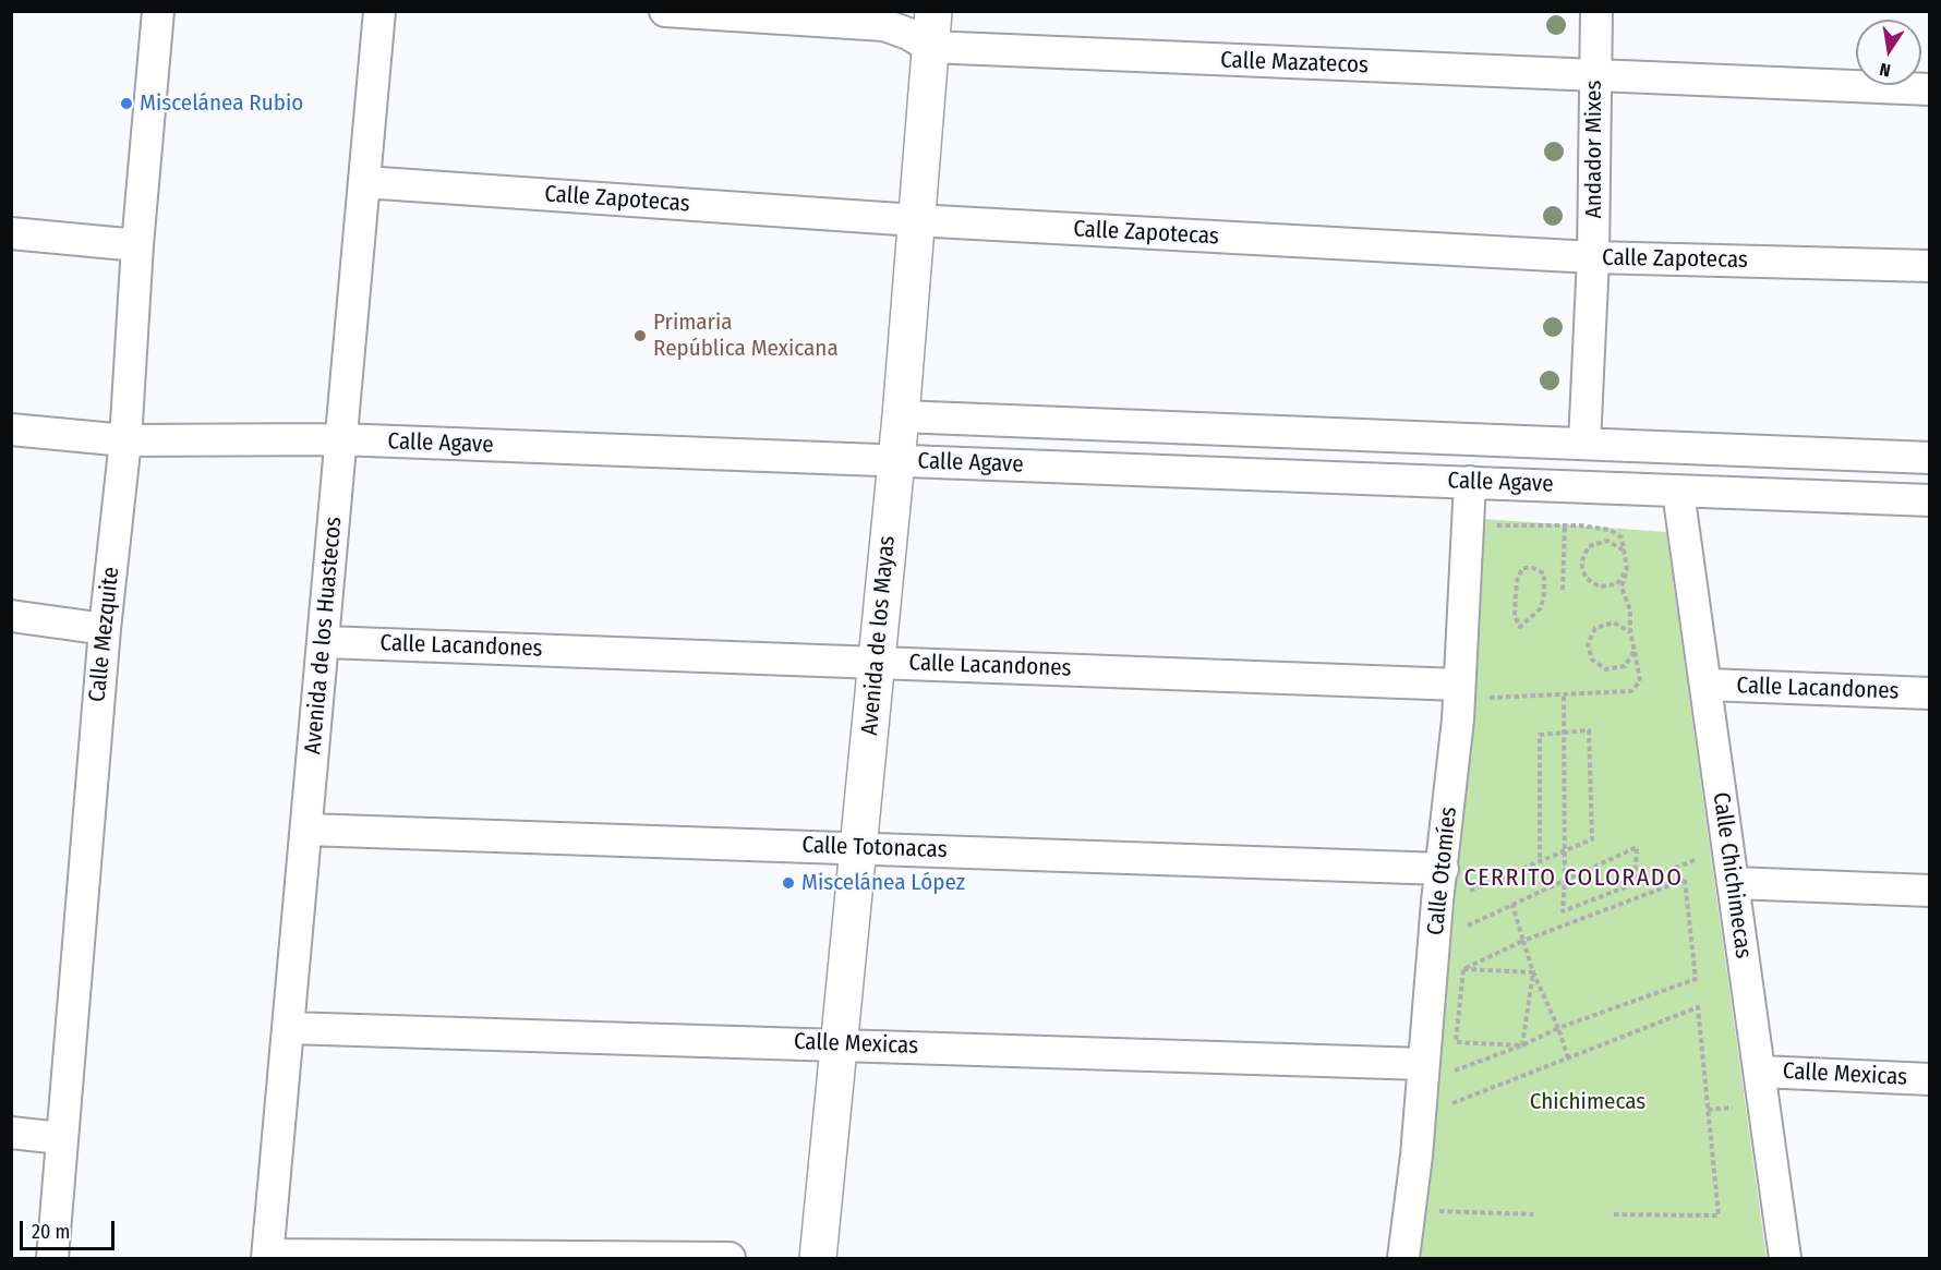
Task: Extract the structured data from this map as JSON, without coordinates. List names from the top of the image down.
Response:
{
  "streets": {
    "street": [
      "Calle Mazatecos",
      "Andador Mixes",
      "Calle Zapotecas",
      "Calle Agave",
      "Calle Mezquite",
      "Avenida de los Huastecos",
      "Avenida de los Mayas",
      "Calle Lacandones",
      "Calle Totonacas",
      "Calle Otomíes",
      "Calle Chichimecas",
      "Calle Mexicas"
    ]
  },
  "crossings": [
    ["Calle Mazatecos", "Andador Mixes"],
    ["Calle Mazatecos", "Avenida de los Mayas"],
    ["Andador Mixes", "Calle Zapotecas"],
    ["Andador Mixes", "Calle Agave"],
    ["Calle Zapotecas", "Avenida de los Huastecos"],
    ["Calle Zapotecas", "Avenida de los Mayas"],
    ["Calle Agave", "Calle Mezquite"],
    ["Calle Agave", "Avenida de los Huastecos"],
    ["Calle Agave", "Avenida de los Mayas"],
    ["Calle Agave", "Calle Otomíes"],
    ["Calle Agave", "Calle Chichimecas"],
    ["Avenida de los Huastecos", "Calle Lacandones"],
    ["Avenida de los Huastecos", "Calle Totonacas"],
    ["Avenida de los Huastecos", "Calle Mexicas"],
    ["Avenida de los Mayas", "Calle Lacandones"],
    ["Avenida de los Mayas", "Calle Totonacas"],
    ["Avenida de los Mayas", "Calle Mexicas"],
    ["Calle Lacandones", "Calle Otomíes"],
    ["Calle Lacandones", "Calle Chichimecas"],
    ["Calle Totonacas", "Calle Otomíes"],
    ["Calle Otomíes", "Calle Mexicas"],
    ["Calle Chichimecas", "Calle Mexicas"]
  ],
  "districts": ["CERRITO COLORADO"],
  "parks": ["Chichimecas"],
  "places": ["Miscelánea Rubio", "Primaria República Mexicana", "Miscelánea López"],
  "scale_bar": "20 m",
  "north": "bottom"
}
